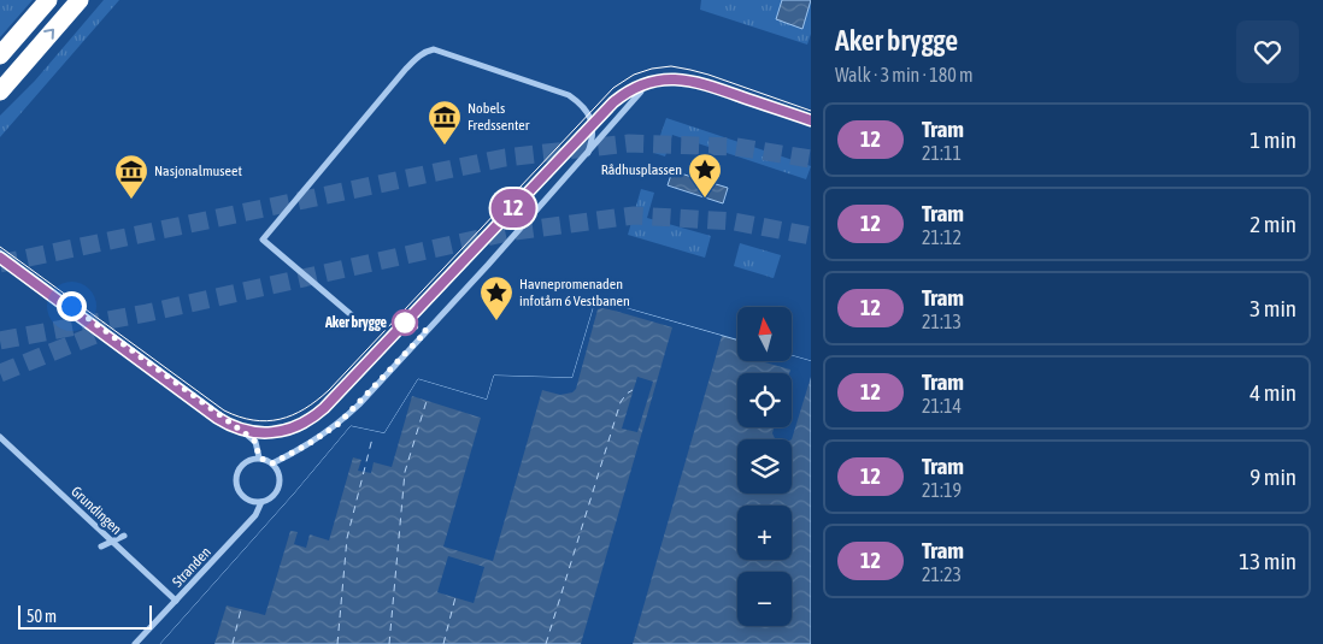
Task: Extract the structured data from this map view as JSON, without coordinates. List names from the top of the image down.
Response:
{
  "streets": {
    "street": ["Grundingen", "Stranden"]
  },
  "crossings": [
    ["Grundingen", "Stranden"]
  ],
  "places": {
    "museum": ["Nobels Fredssenter", "Nasjonalmuseet"],
    "place": ["Rådhusplassen", "Havnepromenaden infotårn 6 Vestbanen"],
    "other": ["Aker brygge"]
  },
  "lines": ["tram line 12"],
  "scale_bar": "50 m",
  "north": "top",
  "page": {
    "on_map": "12",
    "heading": ["Aker brygge", "Walk · 3 min · 180 m"],
    "list": [
      {
        "mark": "12",
        "name": "Tram",
        "note": "21:11",
        "value": "1 min"
      },
      {
        "mark": "12",
        "name": "Tram",
        "note": "21:12",
        "value": "2 min"
      },
      {
        "mark": "12",
        "name": "Tram",
        "note": "21:13",
        "value": "3 min"
      },
      {
        "mark": "12",
        "name": "Tram",
        "note": "21:14",
        "value": "4 min"
      },
      {
        "mark": "12",
        "name": "Tram",
        "note": "21:19",
        "value": "9 min"
      },
      {
        "mark": "12",
        "name": "Tram",
        "note": "21:23",
        "value": "13 min"
      }
    ],
    "map_buttons": ["+", "−"],
    "scale": "50 m"
  }
}
